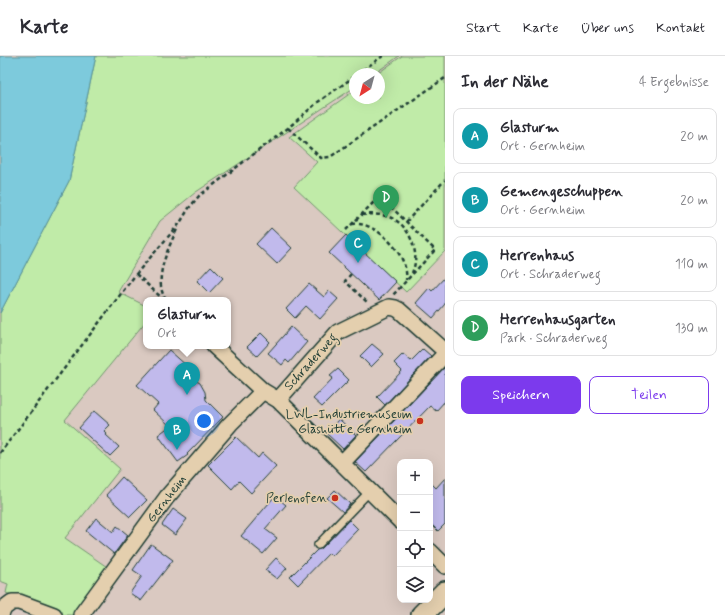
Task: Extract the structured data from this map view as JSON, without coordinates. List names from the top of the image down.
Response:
{
  "streets": {
    "street": ["Schraderweg", "Gernheim"]
  },
  "places": ["LWL-Industriemuseum Glashütte Gernheim", "Perlenofen"],
  "north": "bottom left",
  "page": {
    "header": "Karte",
    "nav": [
      "Start",
      "Karte",
      "Über uns",
      "Kontakt"
    ],
    "heading": ["In der Nähe", "4 Ergebnisse"],
    "list": [
      {
        "mark": "A",
        "name": "Glasturm",
        "note": "Ort · Gernheim",
        "value": "20 m"
      },
      {
        "mark": "B",
        "name": "Gemengeschuppen",
        "note": "Ort · Gernheim",
        "value": "20 m"
      },
      {
        "mark": "C",
        "name": "Herrenhaus",
        "note": "Ort · Schraderweg",
        "value": "110 m"
      },
      {
        "mark": "D",
        "name": "Herrenhausgarten",
        "note": "Park · Schraderweg",
        "value": "130 m"
      }
    ],
    "pins": [
      "D",
      "C",
      "A",
      "B"
    ],
    "popup": ["Glasturm", "Ort"],
    "buttons": ["Speichern", "Teilen"],
    "map_buttons": ["+", "−"]
  }
}
